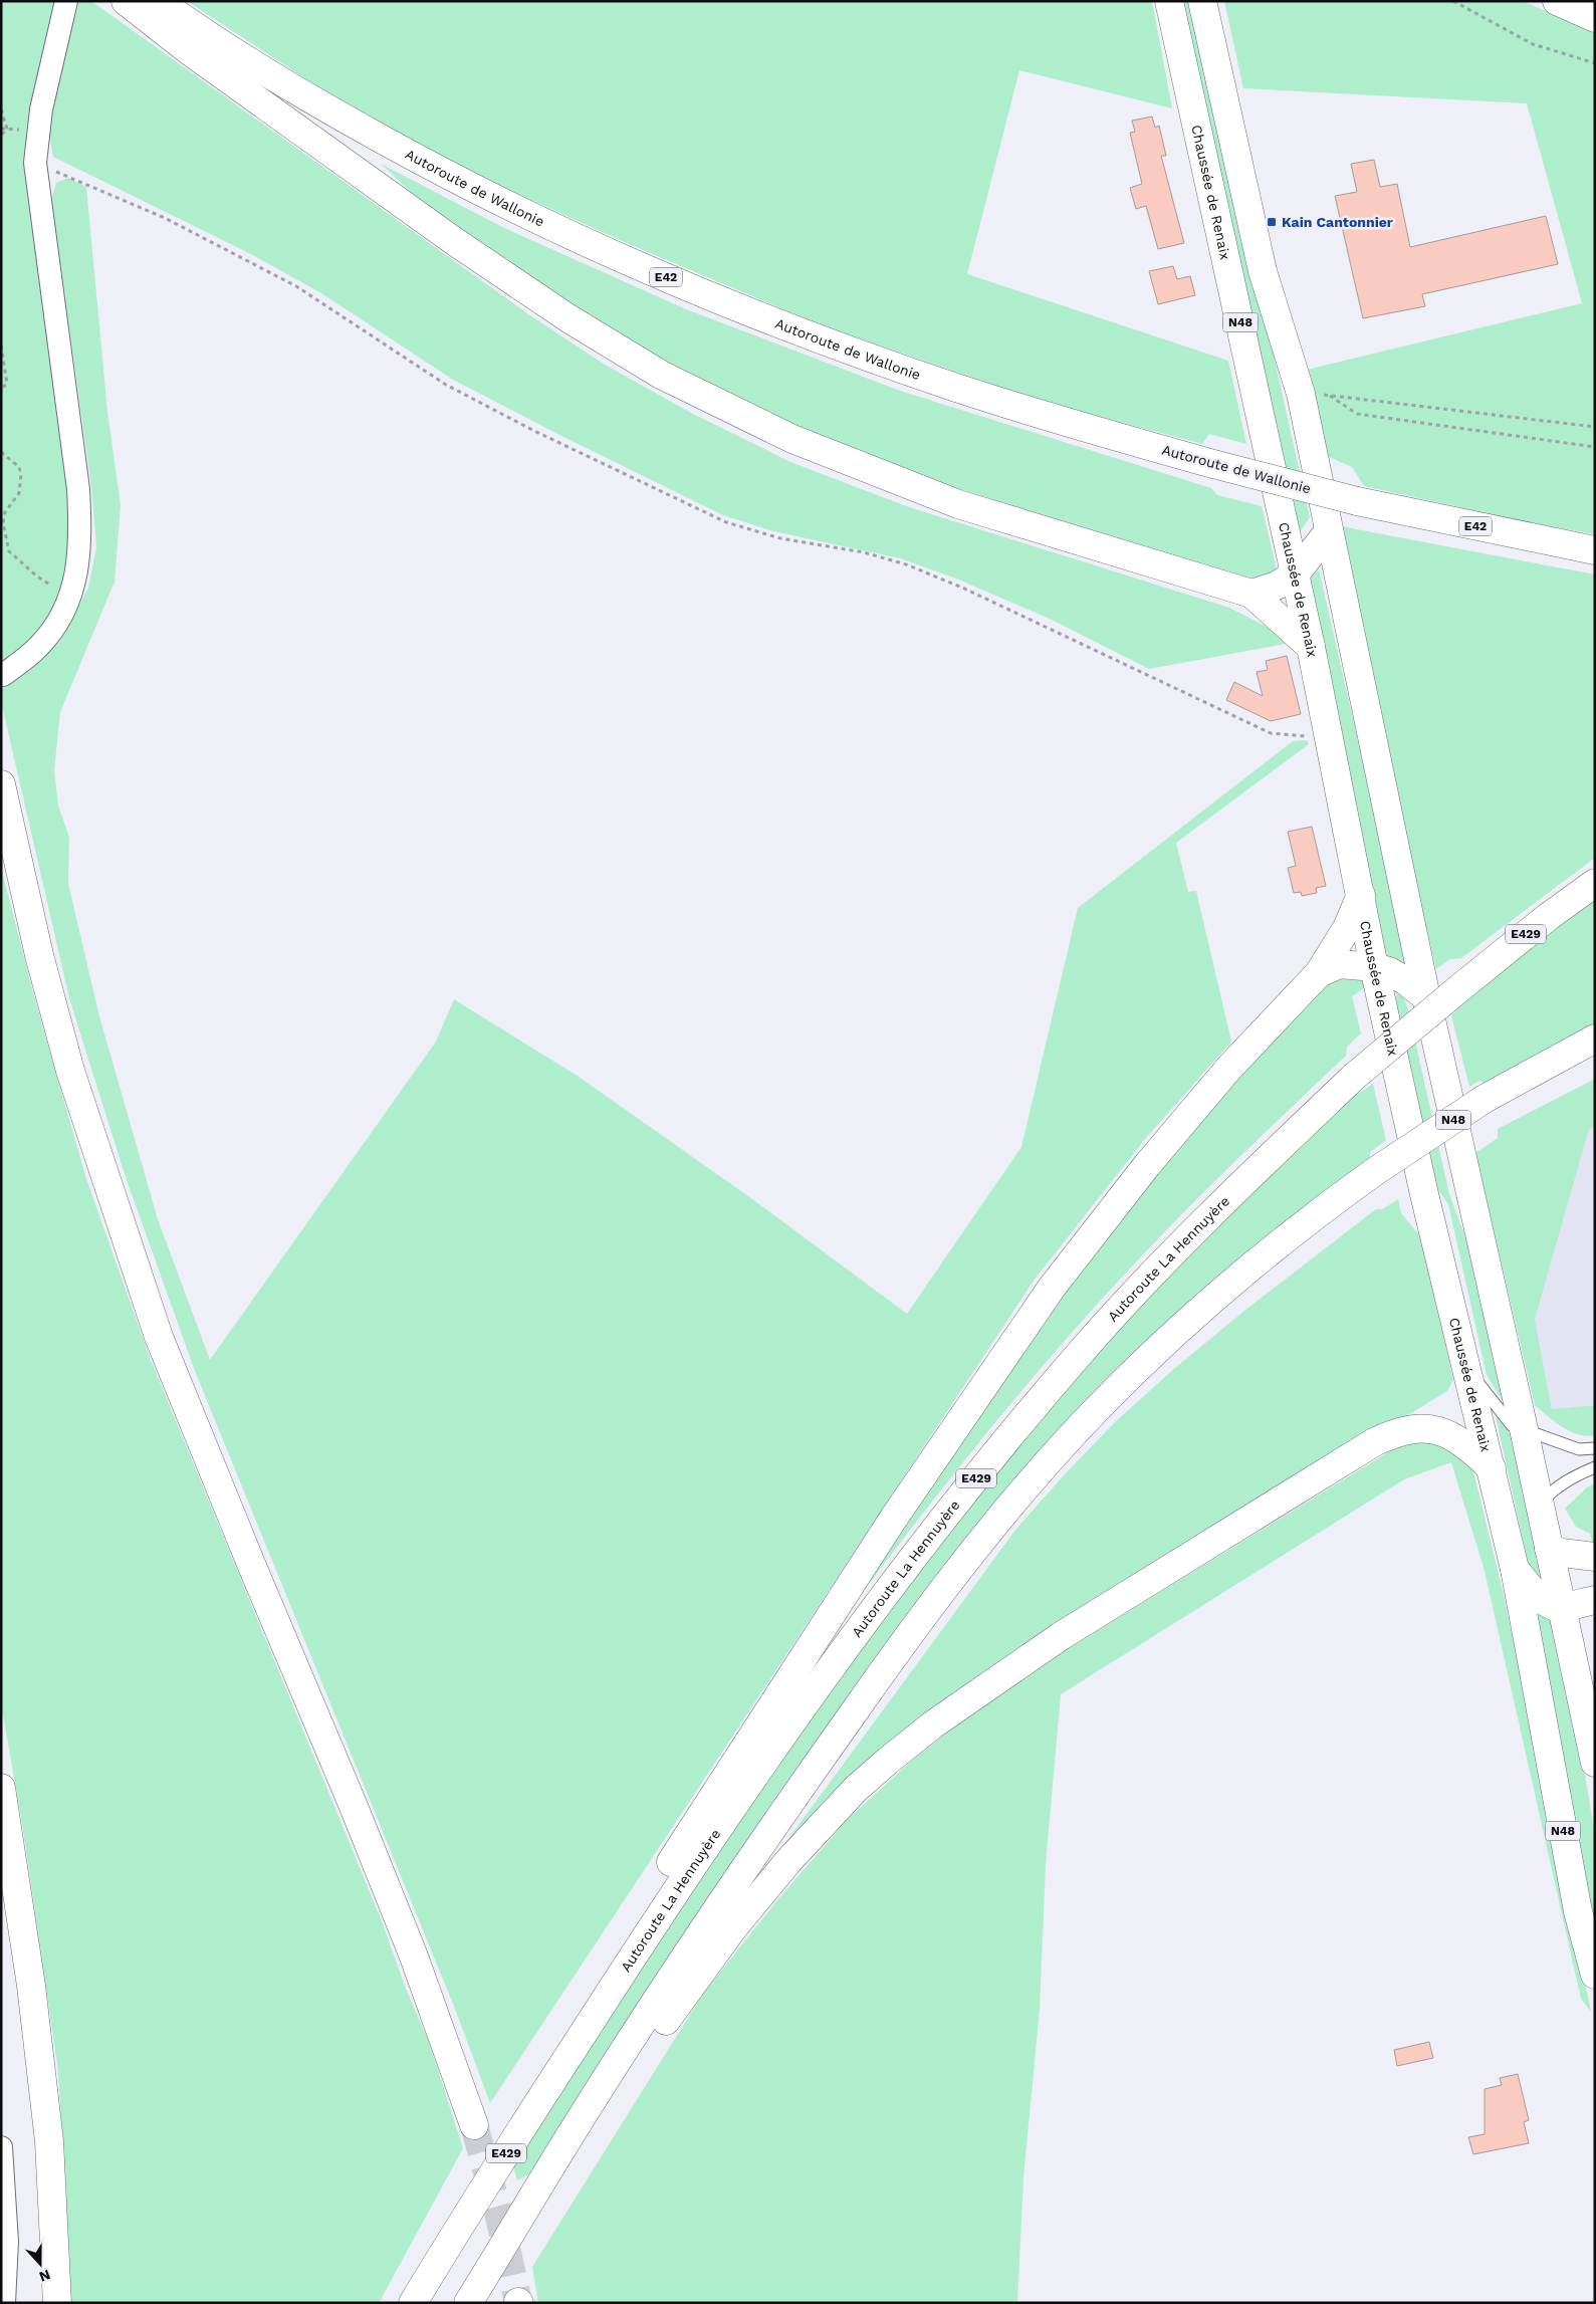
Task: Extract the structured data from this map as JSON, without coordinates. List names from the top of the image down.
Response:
{
  "streets": {
    "main road": [
      "Autoroute de Wallonie",
      "Chaussée de Renaix",
      "E42",
      "N48",
      "E429",
      "Autoroute La Hennuyère"
    ]
  },
  "places": {
    "transit": ["Kain Cantonnier"]
  },
  "north": "bottom"
}
